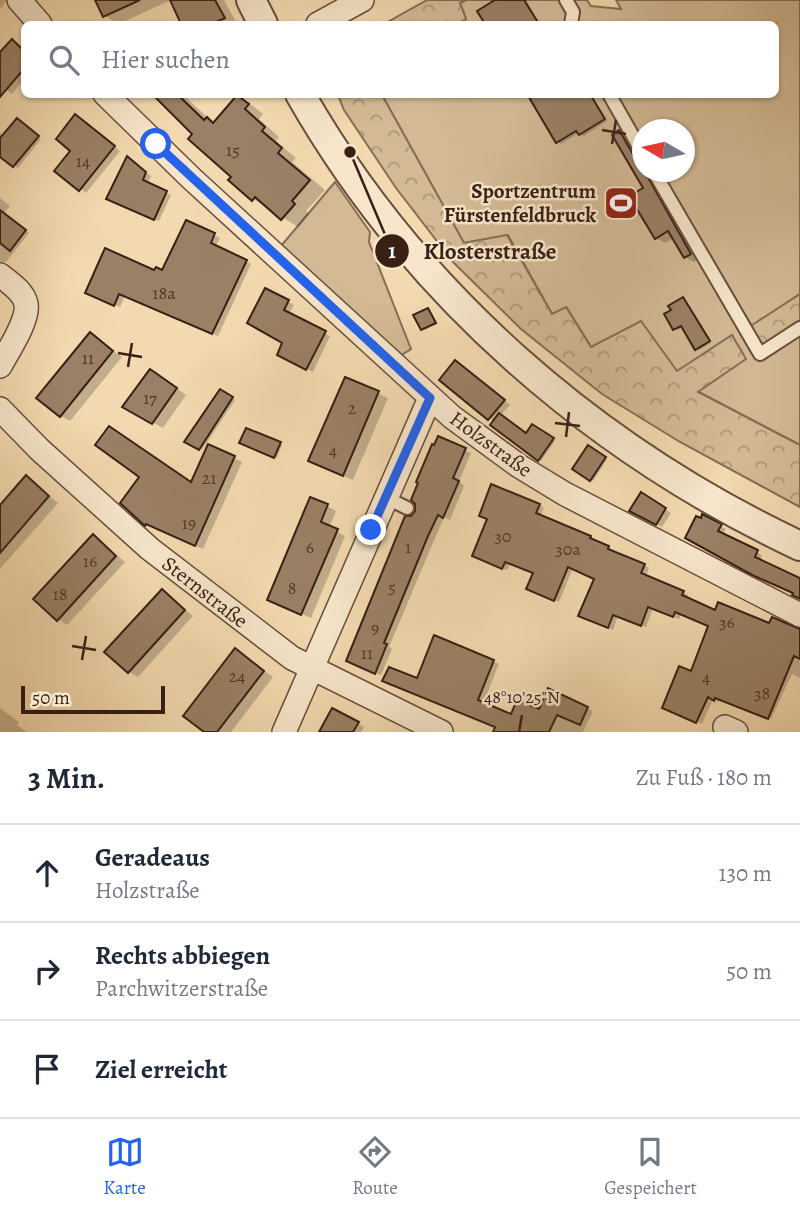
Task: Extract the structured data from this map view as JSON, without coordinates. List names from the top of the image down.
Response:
{
  "streets": {
    "street": ["Holzstraße", "Sternstraße"]
  },
  "places": {
    "other": ["Klosterstraße"],
    "sports": ["Sportzentrum Fürstenfeldbruck"]
  },
  "house_numbers": [
    "15",
    "14",
    "18a",
    "11",
    "17",
    "2",
    "4",
    "21",
    "19",
    "30",
    "6",
    "1",
    "30a",
    "16",
    "5",
    "8",
    "18",
    "36",
    "9",
    "11",
    "24",
    "4",
    "38"
  ],
  "scale_bar": "50 m",
  "north": "left",
  "page": {
    "search": "Hier suchen",
    "scale": "50 m",
    "heading": ["3 Min.", "Zu Fuß · 180 m"],
    "list": [
      ["Geradeaus", "Holzstraße", "130 m"],
      ["Rechts abbiegen", "Parchwitzerstraße", "50 m"],
      "Ziel erreicht"
    ],
    "nav": ["Karte", "Route", "Gespeichert"]
  },
  "coordinates": ["48°10'25\"N"]
}
